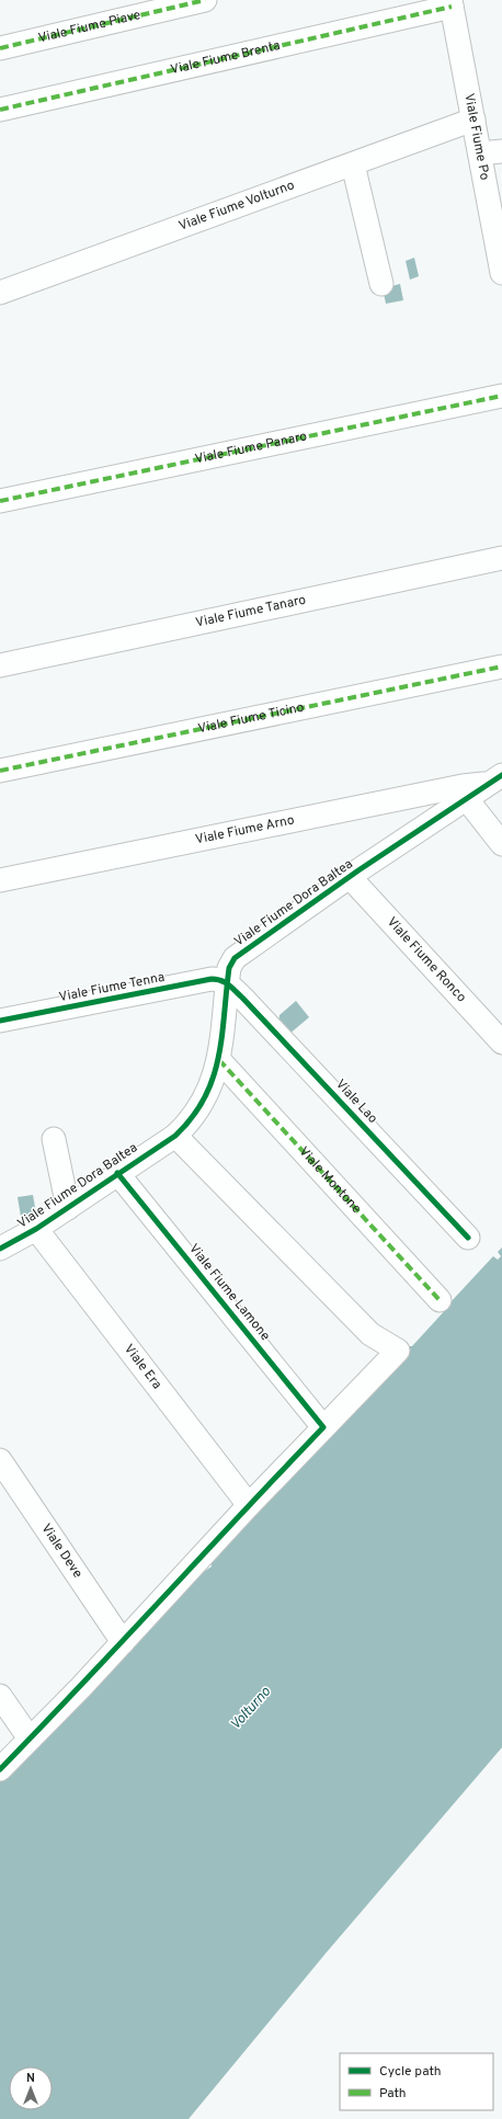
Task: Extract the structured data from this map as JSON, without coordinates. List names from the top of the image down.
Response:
{
  "streets": {
    "street": [
      "Viale Fiume Piave",
      "Viale Fiume Brenta",
      "Viale Fiume Po",
      "Viale Fiume Volturno",
      "Viale Fiume Panaro",
      "Viale Fiume Tanaro",
      "Viale Fiume Ticino",
      "Viale Fiume Arno",
      "Viale Fiume Dora Baltea",
      "Viale Fiume Ronco",
      "Viale Fiume Tenna",
      "Viale Lao",
      "Viale Montone",
      "Viale Fiume Lamone",
      "Viale Era",
      "Viale Deve"
    ]
  },
  "crossings": [
    ["Viale Fiume Brenta", "Viale Fiume Po"],
    ["Viale Fiume Po", "Viale Fiume Volturno"],
    ["Viale Fiume Arno", "Viale Fiume Dora Baltea"],
    ["Viale Fiume Dora Baltea", "Viale Fiume Ronco"],
    ["Viale Fiume Dora Baltea", "Viale Fiume Tenna"],
    ["Viale Fiume Dora Baltea", "Viale Lao"],
    ["Viale Fiume Dora Baltea", "Viale Montone"],
    ["Viale Fiume Dora Baltea", "Viale Fiume Lamone"],
    ["Viale Fiume Dora Baltea", "Viale Era"],
    ["Viale Fiume Tenna", "Viale Lao"]
  ],
  "water": ["Volturno"],
  "legend": ["Cycle path", "Path"],
  "north": "top"
}
